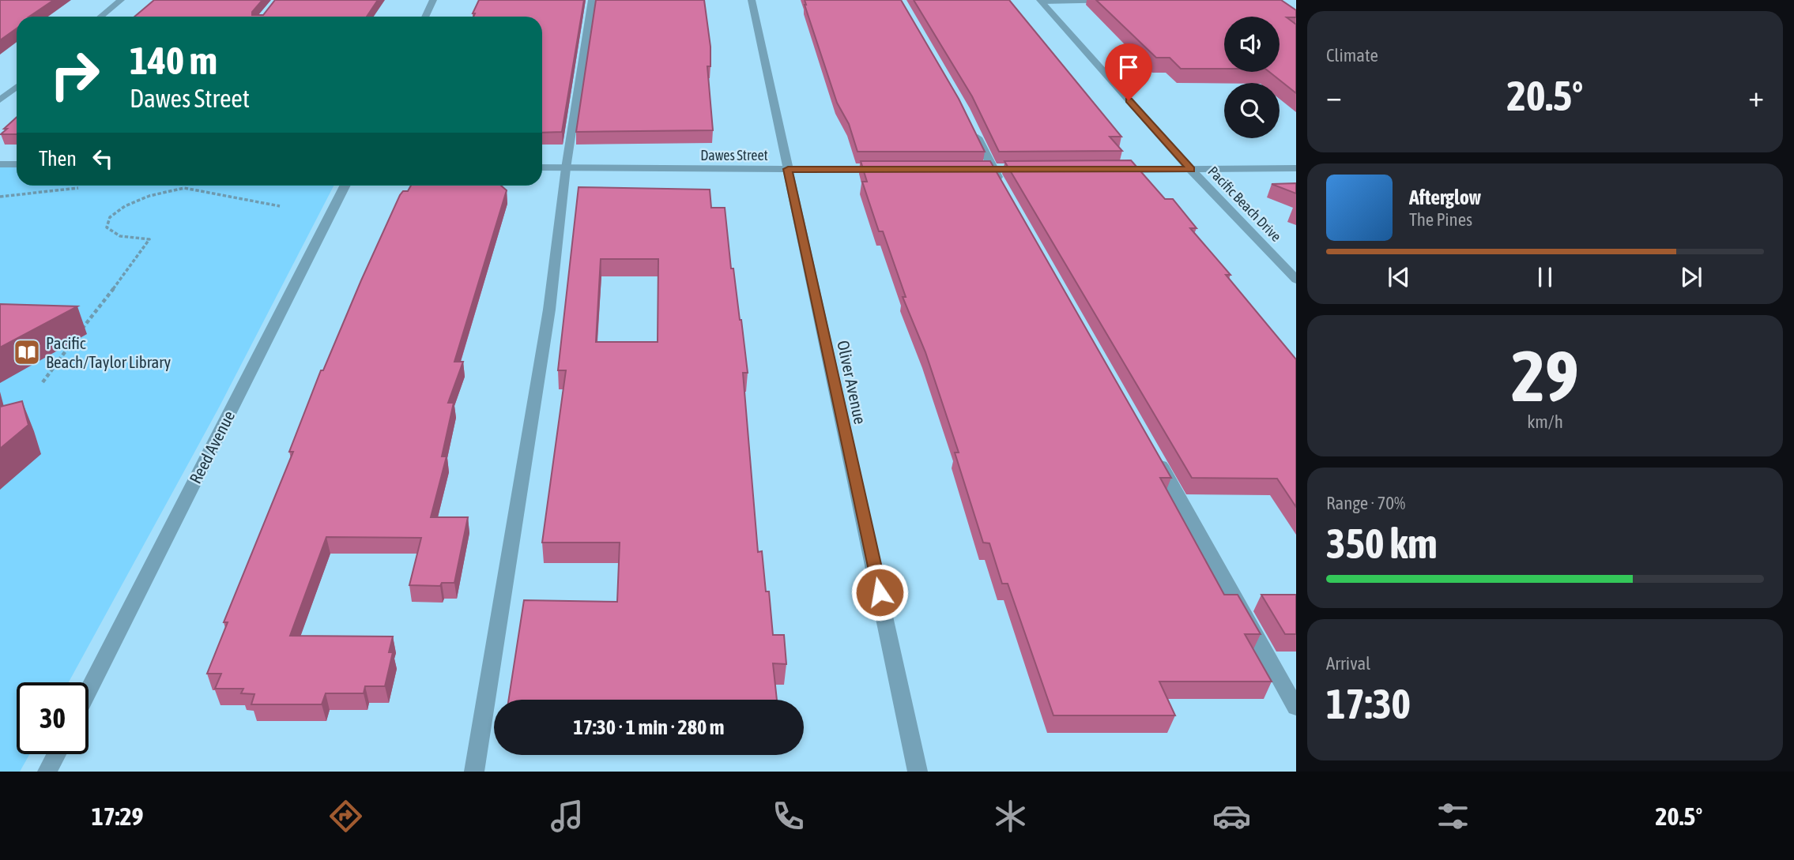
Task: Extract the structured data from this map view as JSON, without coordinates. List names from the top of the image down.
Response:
{
  "streets": {
    "street": [
      "Dawes Street",
      "Pacific Beach Drive",
      "Oliver Avenue",
      "Reed Avenue"
    ]
  },
  "crossings": [
    ["Dawes Street", "Oliver Avenue"]
  ],
  "places": {
    "library": ["Pacific Beach/Taylor Library"]
  },
  "page": {
    "tile": [
      "Climate",
      ["29", "km/h"],
      ["Range · 70%", "350 km"],
      ["Arrival", "17:30"]
    ],
    "turn": ["140 m", "Dawes Street"],
    "heat": ["−", "20.5°", "+"],
    "then": "Then",
    "song": ["Afterglow", "The Pines"],
    "limit": "30",
    "trip": "17:30 · 1 min · 280 m",
    "tabs": ["17:29", "20.5°"]
  }
}
